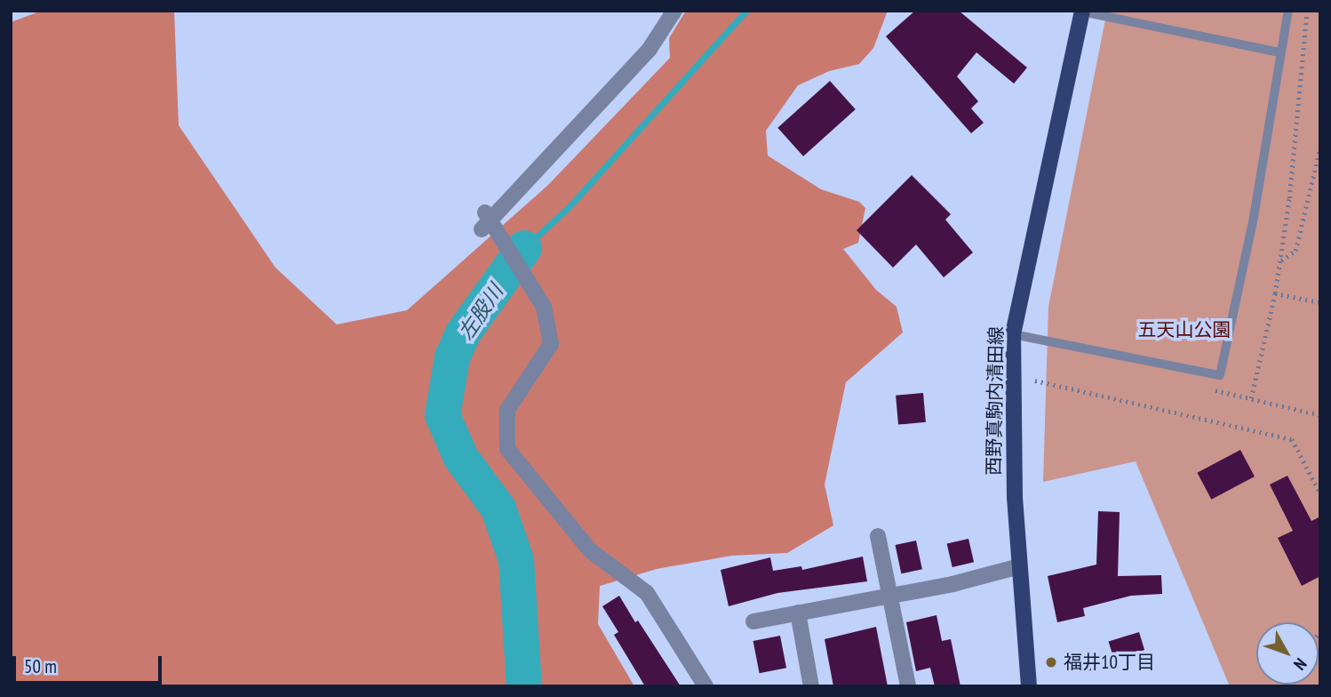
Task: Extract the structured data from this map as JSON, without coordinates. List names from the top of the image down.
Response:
{
  "streets": {
    "main road": ["西野真駒内清田線"]
  },
  "water": ["左股川"],
  "parks": ["五天山公園"],
  "places": ["福井10丁目"],
  "scale_bar": "50 m",
  "north": "bottom right"
}
